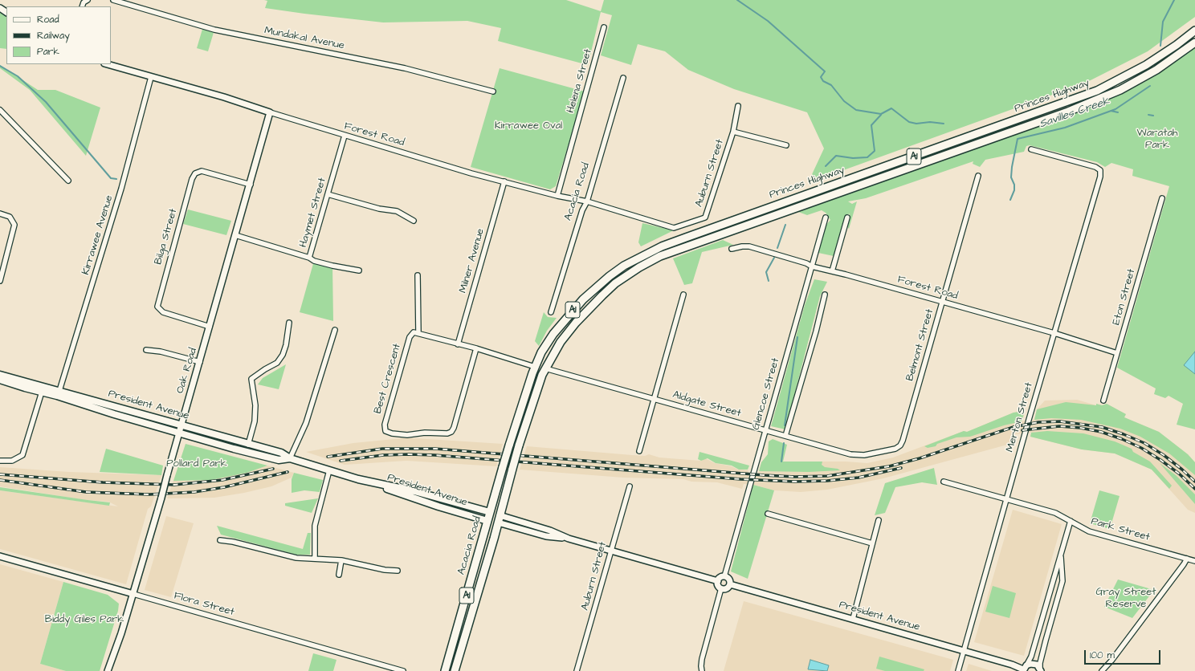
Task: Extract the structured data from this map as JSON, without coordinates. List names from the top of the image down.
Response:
{
  "streets": {
    "highway": [
      "Princes Highway",
      "A1",
      "Acacia Road",
      "President Avenue"
    ],
    "street": [
      "Mundakal Avenue",
      "Helena Street",
      "Forest Road",
      "Auburn Street",
      "Haymet Street",
      "Kirrawee Avenue",
      "Bilga Street",
      "Milner Avenue",
      "Eton Street",
      "Belmont Street",
      "Oak Road",
      "Best Crescent",
      "Glencoe Street",
      "Aldgate Street",
      "Merton Street",
      "Park Street",
      "Flora Street"
    ]
  },
  "crossings": [
    ["Helena Street", "Forest Road"],
    ["Princes Highway", "Acacia Road"],
    ["Princes Highway", "Aldgate Street"],
    ["Forest Road", "Auburn Street"],
    ["Forest Road", "Acacia Road"],
    ["Forest Road", "Haymet Street"],
    ["Forest Road", "Kirrawee Avenue"],
    ["Forest Road", "Milner Avenue"],
    ["Forest Road", "Eton Street"],
    ["Forest Road", "Belmont Street"],
    ["Forest Road", "Oak Road"],
    ["Forest Road", "Glencoe Street"],
    ["Forest Road", "Merton Street"],
    ["Auburn Street", "President Avenue"],
    ["Acacia Road", "President Avenue"],
    ["Haymet Street", "Oak Road"],
    ["Kirrawee Avenue", "President Avenue"],
    ["Bilga Street", "Oak Road"],
    ["Belmont Street", "Aldgate Street"],
    ["Oak Road", "President Avenue"],
    ["Oak Road", "Flora Street"],
    ["Glencoe Street", "Aldgate Street"],
    ["Glencoe Street", "President Avenue"],
    ["President Avenue", "Merton Street"],
    ["Merton Street", "Park Street"]
  ],
  "water": ["Savilles Creek"],
  "parks": [
    "Kirrawee Oval",
    "Waratah Park",
    "Pollard Park",
    "Gray Street Reserve",
    "Biddy Giles Park"
  ],
  "legend": ["Road", "Railway", "Park"],
  "scale_bar": "100 m"
}
